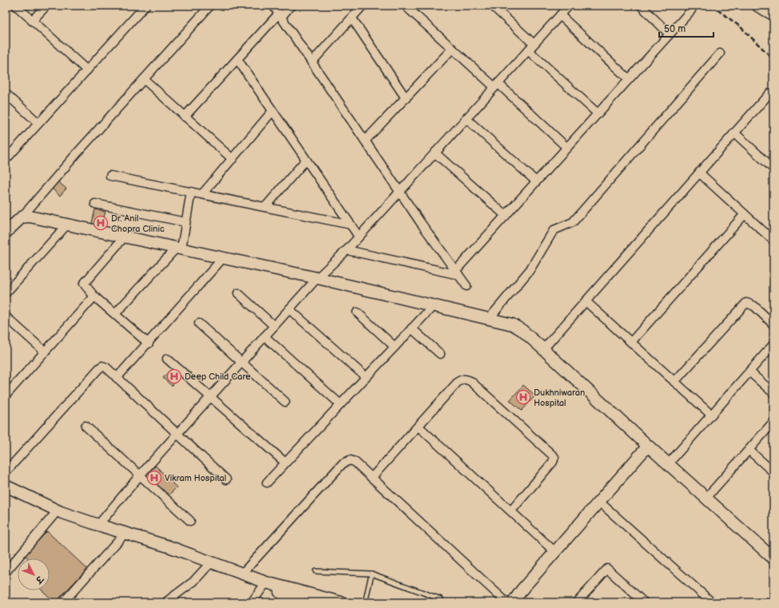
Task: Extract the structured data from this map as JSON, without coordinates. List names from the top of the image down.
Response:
{
  "places": {
    "hospital": [
      "Dr. Anil Chopra Clinic",
      "Deep Child Care",
      "Dukhniwaran Hospital",
      "Vikram Hospital"
    ]
  },
  "scale_bar": "50 m",
  "north": "bottom right"
}
